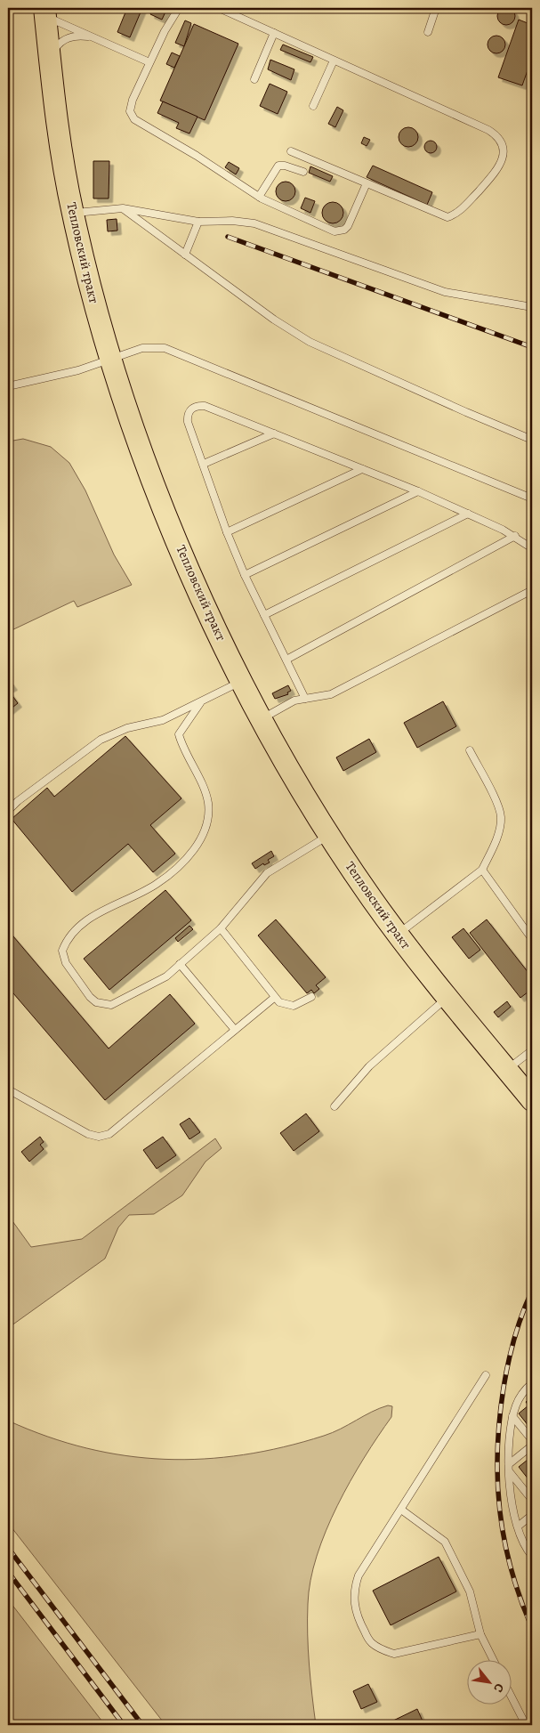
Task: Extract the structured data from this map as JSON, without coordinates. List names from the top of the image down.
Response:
{
  "streets": {
    "main road": ["Тепловский тракт"]
  },
  "north": "bottom right"
}
